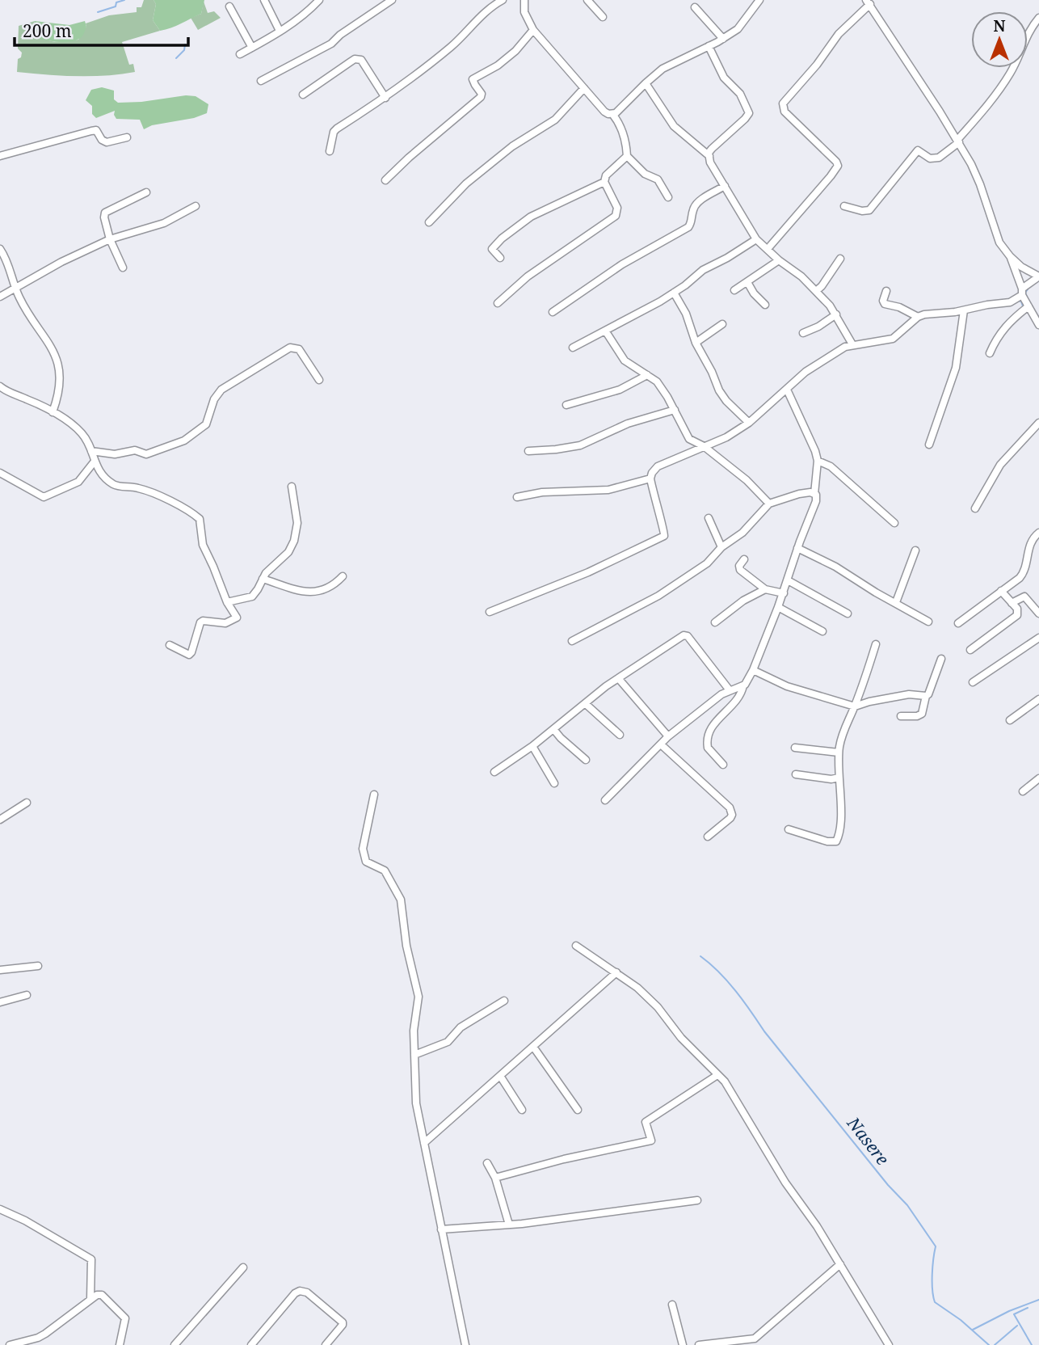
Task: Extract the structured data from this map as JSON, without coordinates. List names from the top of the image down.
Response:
{
  "water": ["Nasere"],
  "scale_bar": "200 m",
  "north": "top"
}
